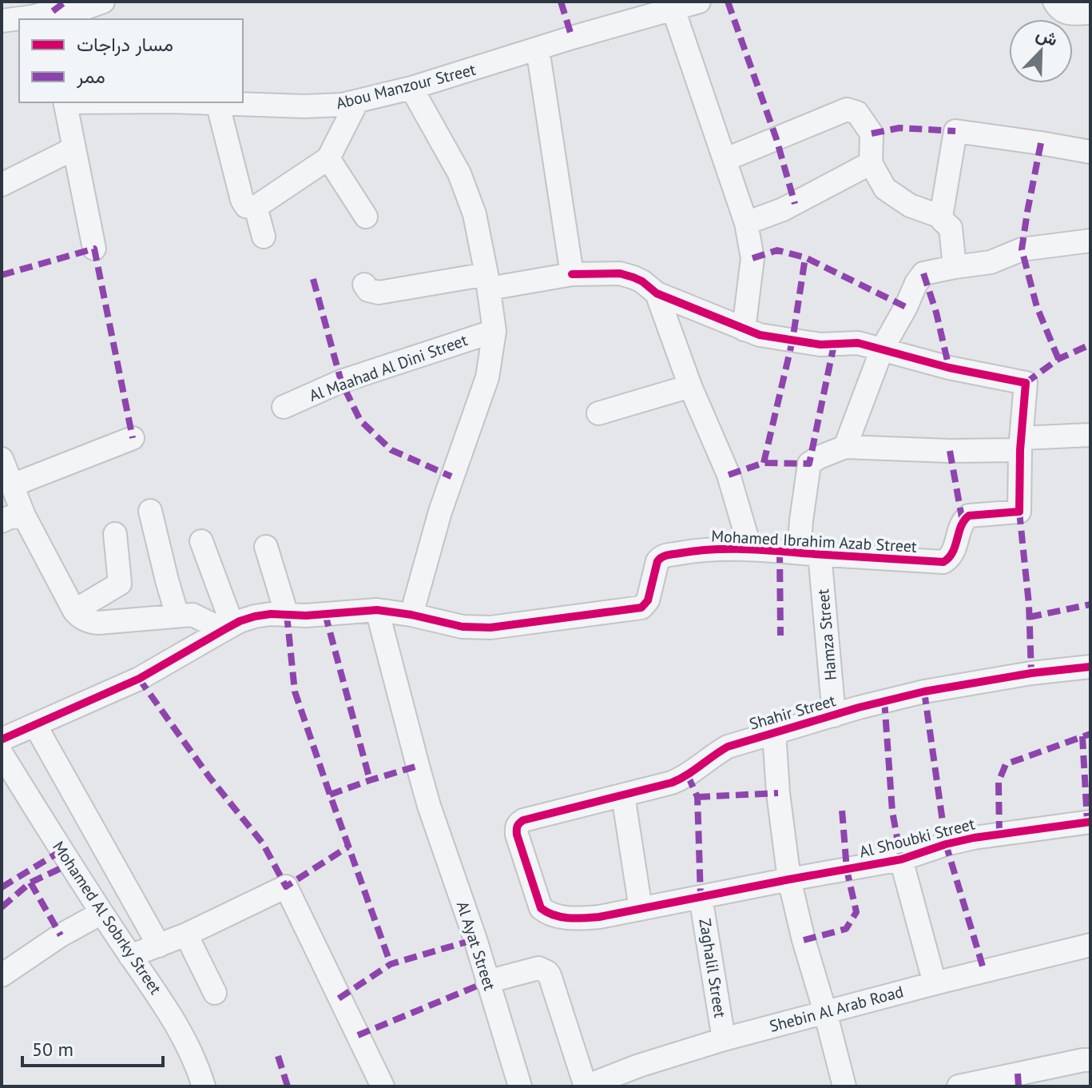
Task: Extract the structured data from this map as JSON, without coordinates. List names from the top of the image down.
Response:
{
  "streets": {
    "street": [
      "Abou Manzour Street",
      "Al Maahad Al Dini Street",
      "Mohamed Ibrahim Azab Street",
      "Hamza Street",
      "Shahir Street",
      "Al Shoubki Street",
      "Mohamed Al Sobrky Street",
      "Al Ayat Street",
      "Zaghalil Street",
      "Shebin Al Arab Road"
    ]
  },
  "crossings": [
    ["Mohamed Ibrahim Azab Street", "Hamza Street"],
    ["Mohamed Ibrahim Azab Street", "Al Ayat Street"],
    ["Hamza Street", "Shahir Street"],
    ["Shahir Street", "Al Shoubki Street"],
    ["Al Shoubki Street", "Zaghalil Street"],
    ["Zaghalil Street", "Shebin Al Arab Road"]
  ],
  "legend": ["مسار دراجات", "ممر"],
  "scale_bar": "50 m",
  "north": "top right"
}
